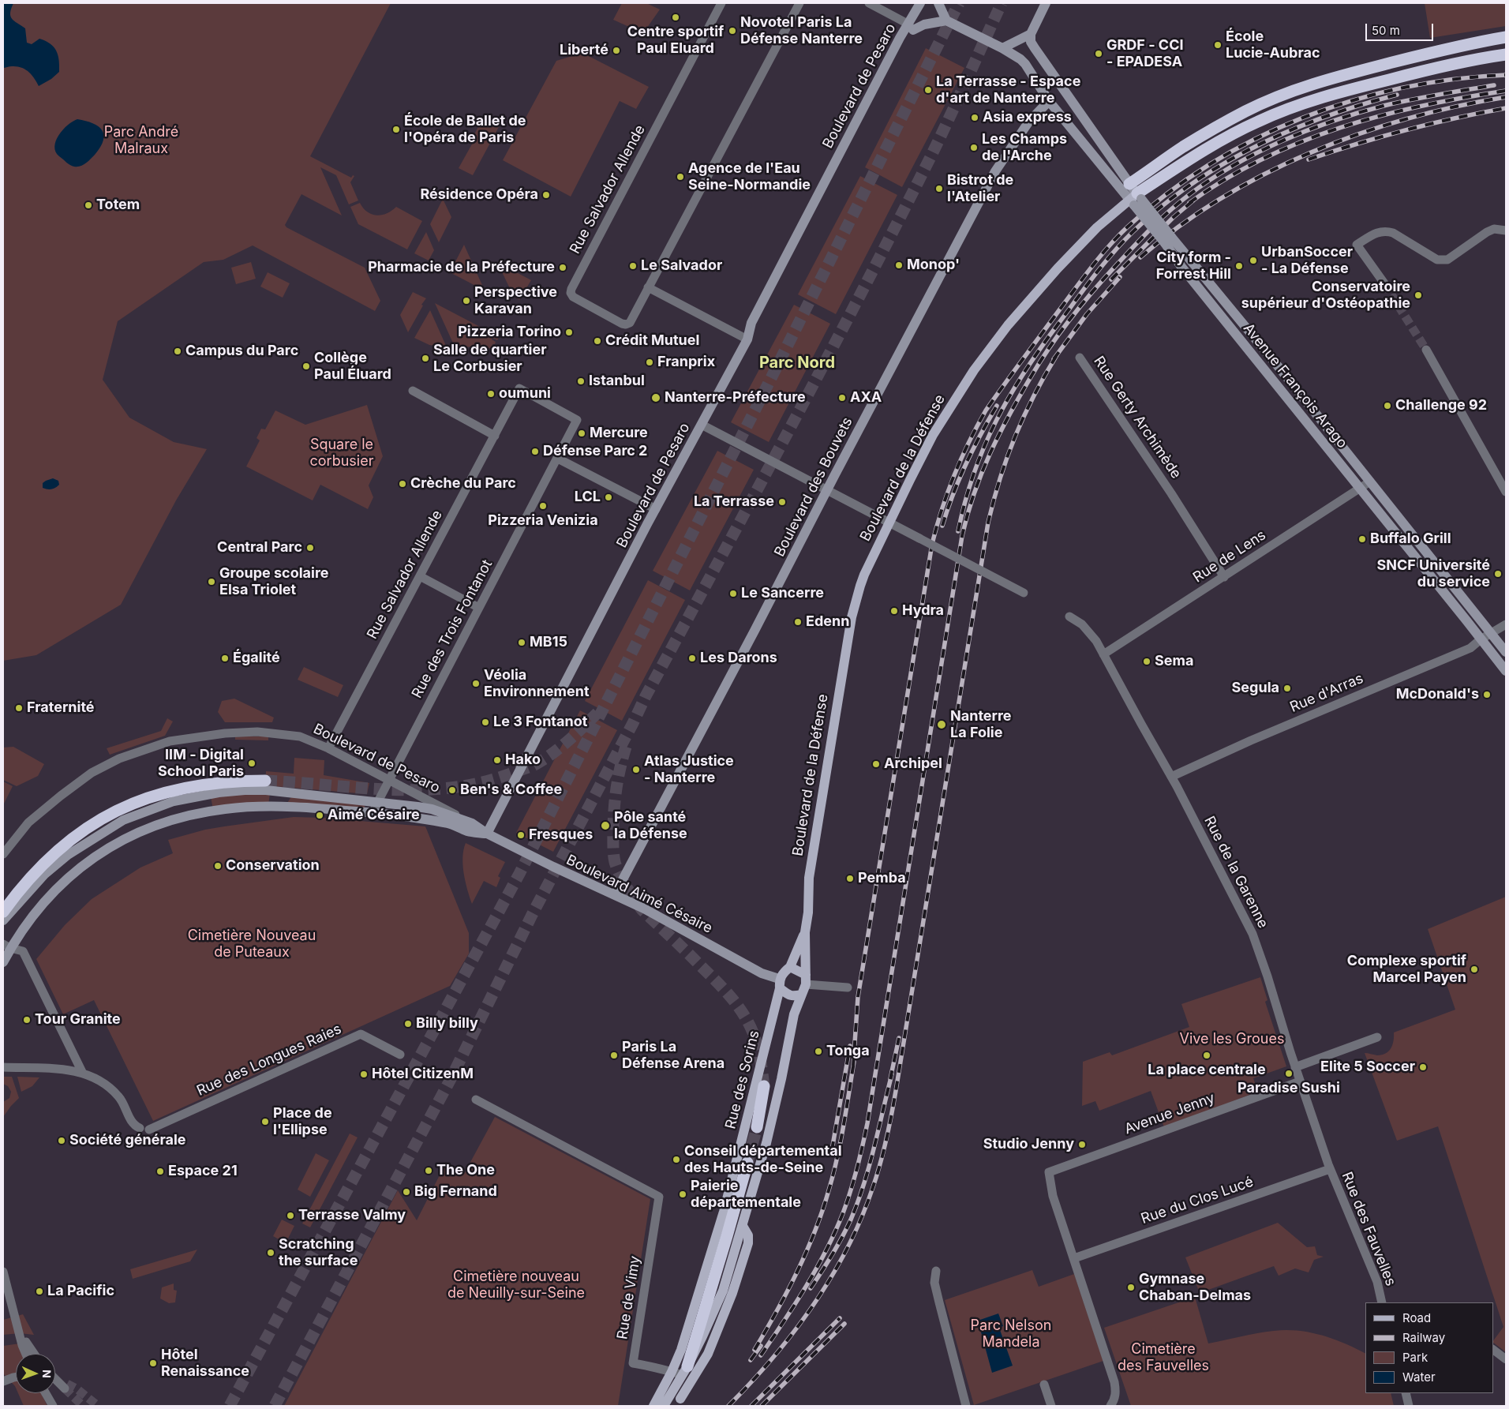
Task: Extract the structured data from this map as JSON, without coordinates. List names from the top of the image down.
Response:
{
  "streets": {
    "highway": ["Boulevard de la Défense"],
    "main road": [
      "Boulevard de Pesaro",
      "Avenue François Arago",
      "Boulevard des Bouvets",
      "Boulevard Aimé Césaire",
      "Rue des Sorins"
    ],
    "street": [
      "Rue Salvador Allende",
      "Rue Gerty Archimède",
      "Rue de Lens",
      "Rue des Trois Fontanot",
      "Rue d'Arras",
      "Rue de la Garenne",
      "Rue des Longues Raies",
      "Avenue Jenny",
      "Rue du Clos Lucé",
      "Rue des Fauvelles",
      "Rue de Vimy"
    ]
  },
  "crossings": [
    ["Boulevard de Pesaro", "Rue Salvador Allende"],
    ["Boulevard de Pesaro", "Rue des Trois Fontanot"],
    ["Boulevard de Pesaro", "Boulevard Aimé Césaire"],
    ["Rue Salvador Allende", "Rue des Trois Fontanot"],
    ["Avenue François Arago", "Boulevard de la Défense"],
    ["Avenue François Arago", "Boulevard des Bouvets"],
    ["Avenue François Arago", "Rue de Lens"],
    ["Avenue François Arago", "Rue d'Arras"],
    ["Rue Gerty Archimède", "Rue de Lens"],
    ["Boulevard de la Défense", "Boulevard Aimé Césaire"],
    ["Boulevard de la Défense", "Rue des Sorins"],
    ["Boulevard de la Défense", "Rue de Vimy"],
    ["Boulevard des Bouvets", "Boulevard Aimé Césaire"],
    ["Rue de Lens", "Rue de la Garenne"],
    ["Rue des Trois Fontanot", "Boulevard Aimé Césaire"],
    ["Rue d'Arras", "Rue de la Garenne"],
    ["Rue de la Garenne", "Avenue Jenny"],
    ["Rue de la Garenne", "Rue du Clos Lucé"],
    ["Rue de la Garenne", "Rue des Fauvelles"],
    ["Boulevard Aimé Césaire", "Rue des Sorins"],
    ["Rue des Sorins", "Rue de Vimy"],
    ["Avenue Jenny", "Rue du Clos Lucé"],
    ["Rue du Clos Lucé", "Rue des Fauvelles"]
  ],
  "districts": ["Parc Nord"],
  "parks": [
    "Parc André Malraux",
    "Square le corbusier",
    "Cimetière Nouveau de Puteaux",
    "Vive les Groues",
    "Cimetière nouveau de Neuilly-sur-Seine",
    "Parc Nelson Mandela",
    "Cimetière des Fauvelles"
  ],
  "places": [
    "Centre sportif Paul Eluard",
    "Novotel Paris La Défense Nanterre",
    "École Lucie-Aubrac",
    "Liberté",
    "GRDF - CCI - EPADESA",
    "La Terrasse - Espace d'art de Nanterre",
    "Asia express",
    "École de Ballet de l'Opéra de Paris",
    "Les Champs de l'Arche",
    "Agence de l'Eau Seine-Normandie",
    "Bistrot de l'Atelier",
    "Résidence Opéra",
    "Totem",
    "UrbanSoccer - La Défense",
    "Monop'",
    "Le Salvador",
    "City form - Forrest Hill",
    "Pharmacie de la Préfecture",
    "Conservatoire supérieur d'Ostéopathie",
    "Perspective Karavan",
    "Pizzeria Torino",
    "Crédit Mutuel",
    "Campus du Parc",
    "Salle de quartier Le Corbusier",
    "Franprix",
    "Collège Paul Éluard",
    "Istanbul",
    "oumuni",
    "Nanterre-Préfecture",
    "AXA",
    "Challenge 92",
    "Mercure",
    "Défense Parc 2",
    "Crèche du Parc",
    "LCL",
    "La Terrasse",
    "Pizzeria Venizia",
    "Buffalo Grill",
    "Central Parc",
    "SNCF Université du service",
    "Groupe scolaire Elsa Triolet",
    "Le Sancerre",
    "Hydra",
    "Edenn",
    "MB15",
    "Égalité",
    "Les Darons",
    "Sema",
    "Véolia Environnement",
    "Segula",
    "McDonald's",
    "Fraternité",
    "Le 3 Fontanot",
    "Nanterre La Folie",
    "Hako",
    "IIM - Digital School Paris",
    "Archipel",
    "Atlas Justice - Nanterre",
    "Ben's & Coffee",
    "Aimé Césaire",
    "Pôle santé la Défense",
    "Fresques",
    "Conservation",
    "Pemba",
    "Complexe sportif Marcel Payen",
    "Tour Granite",
    "Billy billy",
    "Tonga",
    "Paris La Défense Arena",
    "La place centrale",
    "Elite 5 Soccer",
    "Paradise Sushi",
    "Hôtel CitizenM",
    "Place de l'Ellipse",
    "Société générale",
    "Studio Jenny",
    "Conseil départemental des Hauts-de-Seine",
    "The One",
    "Espace 21",
    "Big Fernand",
    "Paierie départementale",
    "Terrasse Valmy",
    "Scratching the surface",
    "Gymnase Chaban-Delmas",
    "La Pacific",
    "Hôtel Renaissance"
  ],
  "legend": [
    "Road",
    "Railway",
    "Park",
    "Water"
  ],
  "scale_bar": "50 m",
  "north": "right"
}
